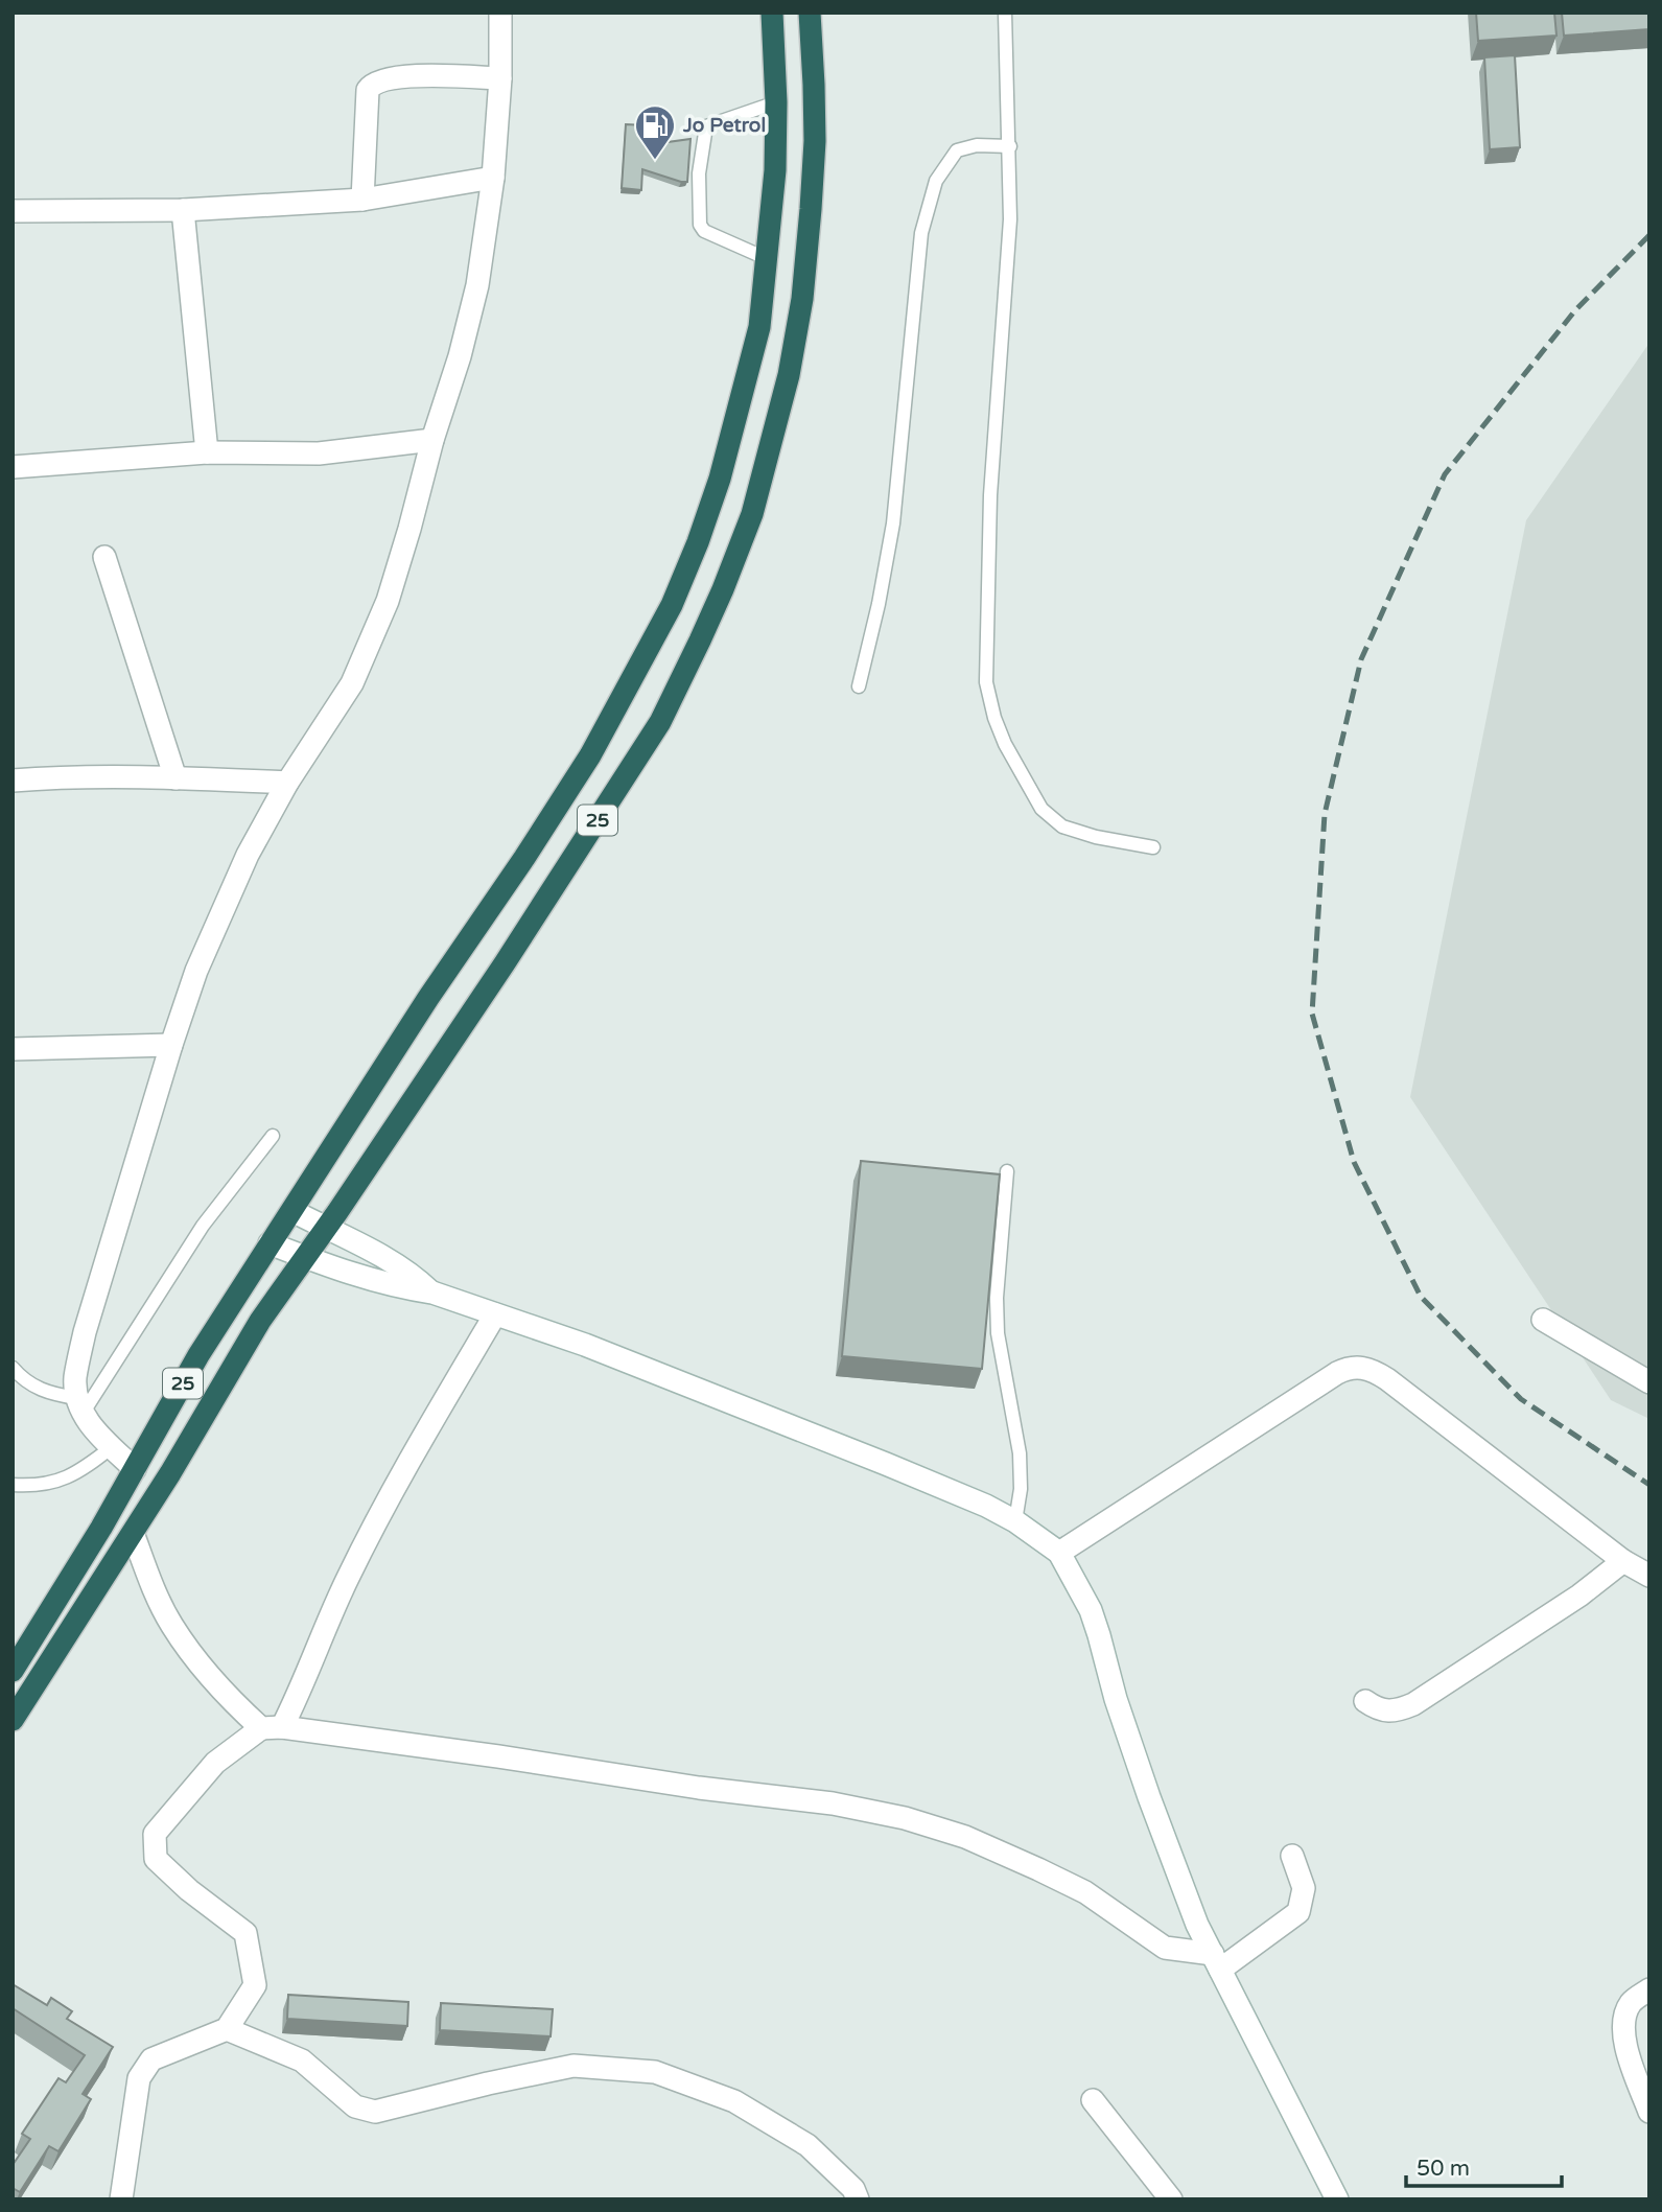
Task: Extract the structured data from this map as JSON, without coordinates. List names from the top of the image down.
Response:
{
  "streets": {
    "highway": ["25"]
  },
  "places": {
    "fuel station": ["Jo Petrol"]
  },
  "scale_bar": "50 m"
}
